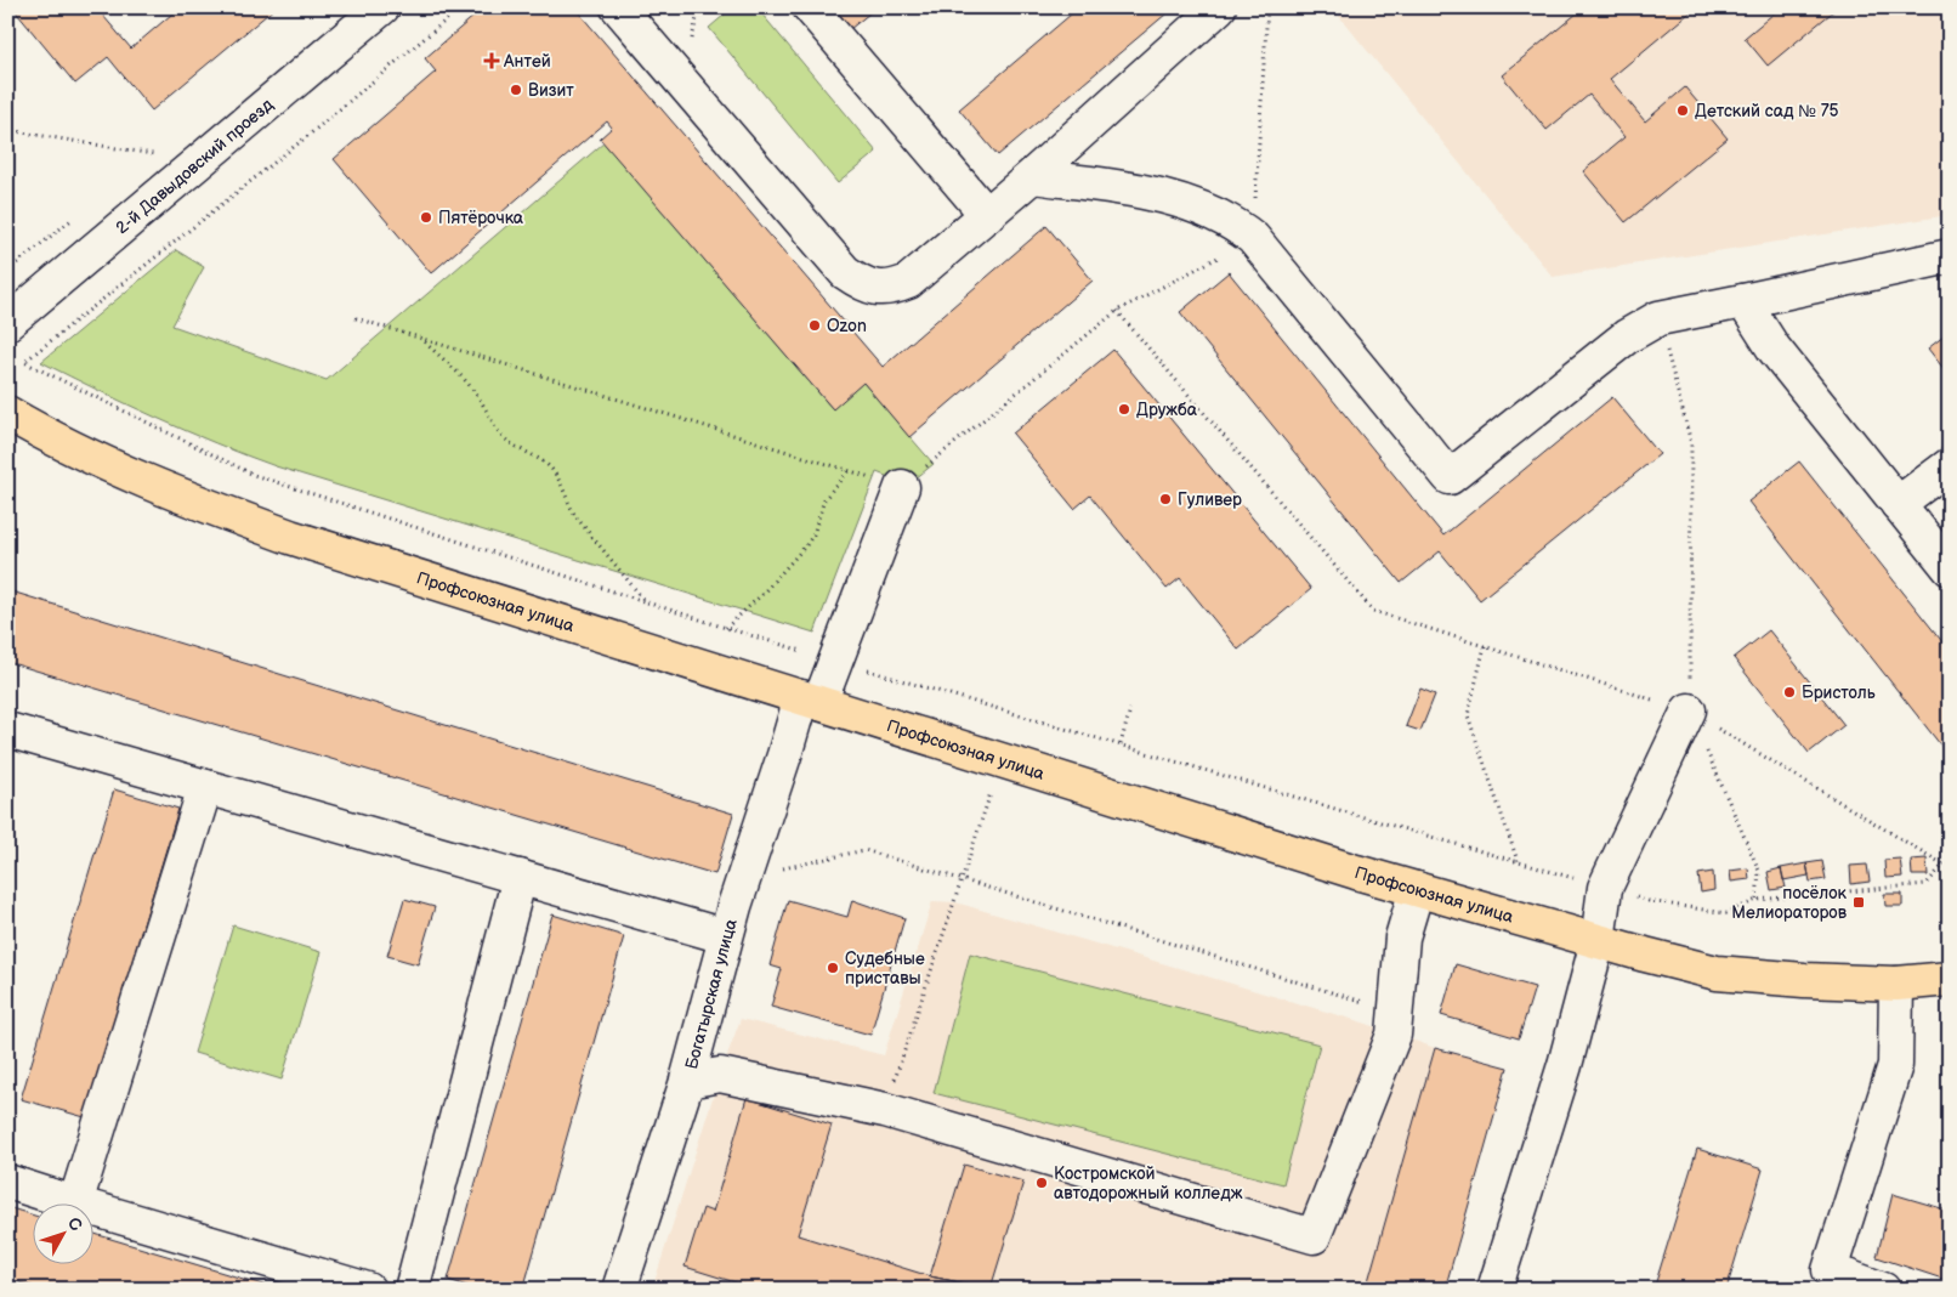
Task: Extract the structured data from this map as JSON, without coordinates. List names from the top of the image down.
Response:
{
  "streets": {
    "main road": ["Профсоюзная улица"],
    "street": ["2-й Давыдовский проезд", "Богатырская улица"]
  },
  "crossings": [
    ["Профсоюзная улица", "Богатырская улица"]
  ],
  "places": {
    "health": ["Антей"],
    "other": [
      "Визит",
      "Детский сад № 75",
      "Пятёрочка",
      "Ozon",
      "Дружба",
      "Гуливер",
      "Бристоль",
      "Судебные приставы",
      "Костромской автодорожный колледж"
    ],
    "transit": ["посёлок Мелиораторов"]
  },
  "north": "top right"
}
